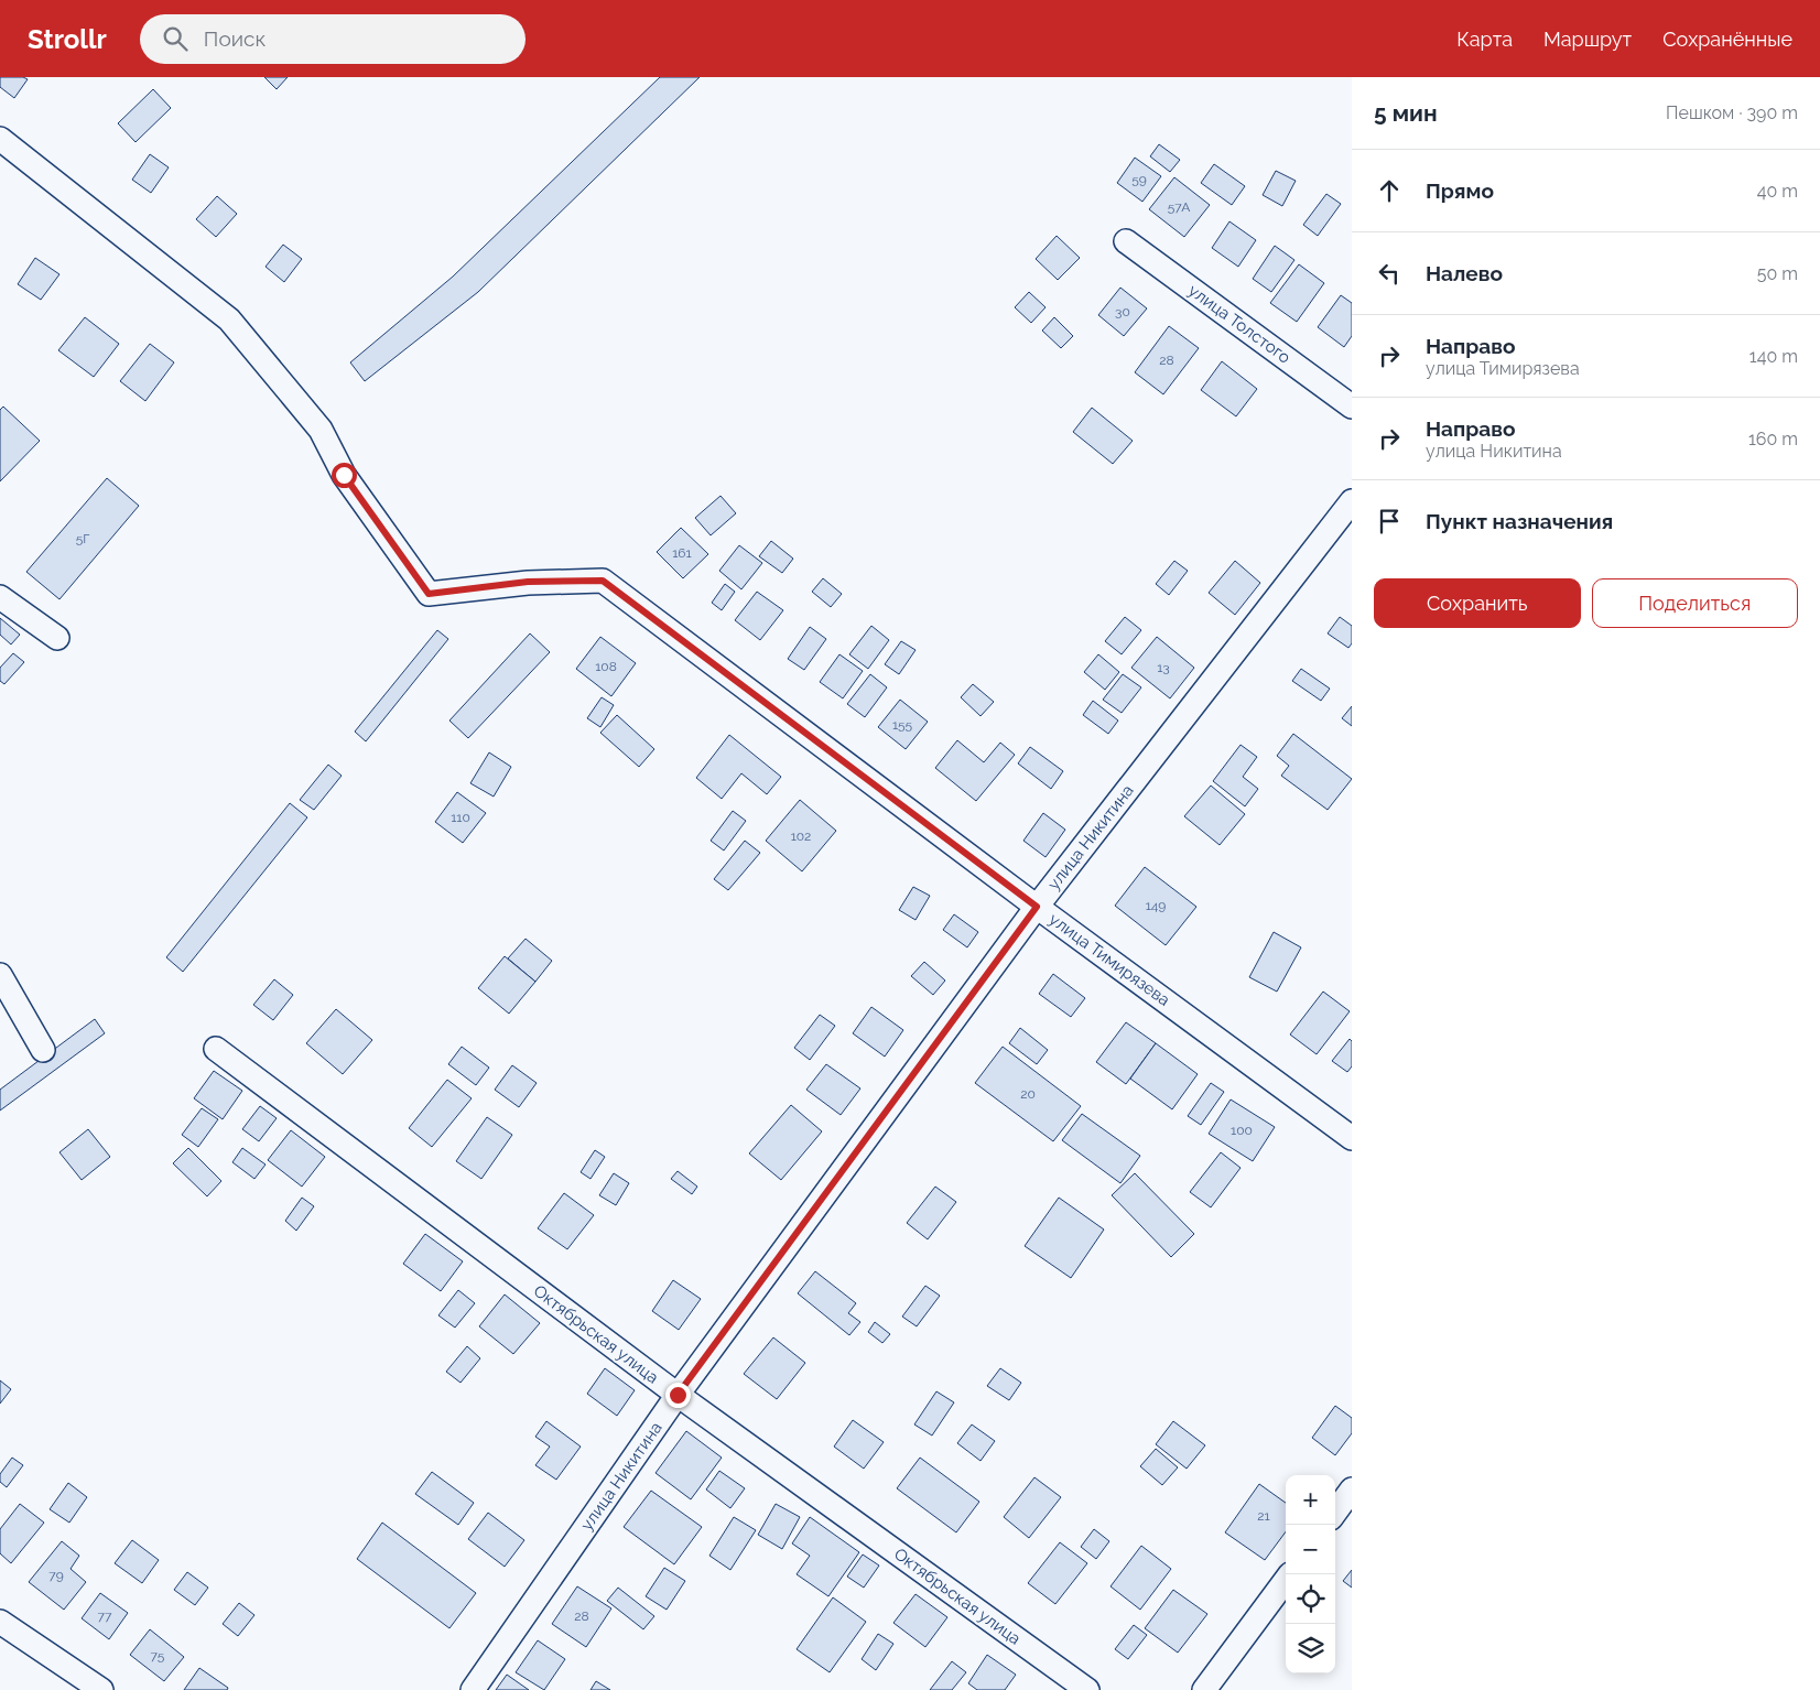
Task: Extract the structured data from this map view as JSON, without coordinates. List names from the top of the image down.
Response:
{
  "streets": {
    "street": [
      "улица Толстого",
      "улица Никитина",
      "улица Тимирязева",
      "Октябрьская улица"
    ]
  },
  "crossings": [
    ["улица Никитина", "улица Тимирязева"],
    ["улица Никитина", "Октябрьская улица"]
  ],
  "house_numbers": [
    "59",
    "57А",
    "30",
    "28",
    "5Г",
    "161",
    "108",
    "13",
    "155",
    "110",
    "102",
    "149",
    "20",
    "100",
    "21",
    "79",
    "77",
    "28",
    "75"
  ],
  "page": {
    "header": "Strollr",
    "search": "Поиск",
    "nav": ["Карта", "Маршрут", "Сохранённые"],
    "heading": ["5 мин", "Пешком · 390 m"],
    "list": [
      ["Прямо", "40 m"],
      ["Налево", "50 m"],
      ["Направо", "улица Тимирязева", "140 m"],
      ["Направо", "улица Никитина", "160 m"],
      "Пункт назначения"
    ],
    "buttons": ["Сохранить", "Поделиться"],
    "map_buttons": ["+", "−"]
  }
}
